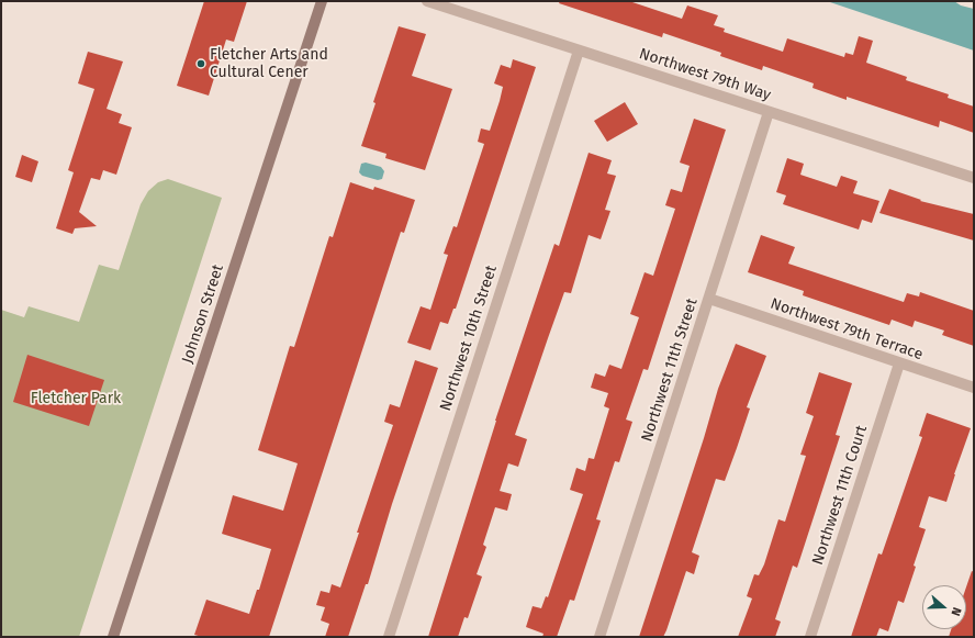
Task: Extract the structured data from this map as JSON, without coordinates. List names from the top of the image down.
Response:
{
  "streets": {
    "street": [
      "Northwest 79th Way",
      "Johnson Street",
      "Northwest 79th Terrace",
      "Northwest 10th Street",
      "Northwest 11th Street",
      "Northwest 11th Court"
    ]
  },
  "crossings": [
    ["Northwest 79th Way", "Northwest 10th Street"],
    ["Northwest 79th Way", "Northwest 11th Street"],
    ["Northwest 79th Terrace", "Northwest 11th Street"],
    ["Northwest 79th Terrace", "Northwest 11th Court"]
  ],
  "parks": ["Fletcher Park"],
  "places": ["Fletcher Arts and Cultural Cener"],
  "north": "right"
}
